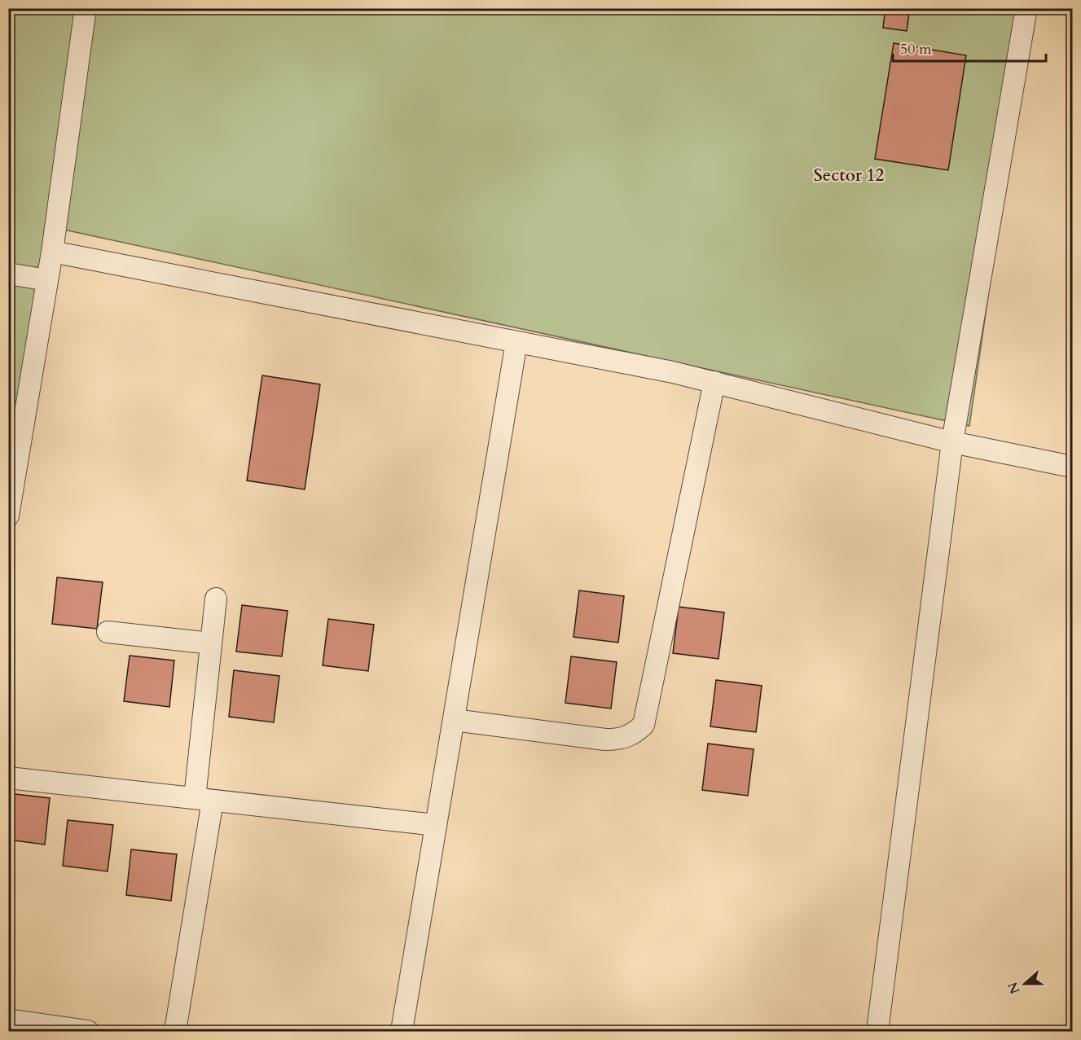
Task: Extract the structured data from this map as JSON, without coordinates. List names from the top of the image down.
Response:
{
  "districts": ["Sector 12"],
  "scale_bar": "50 m",
  "north": "left"
}
